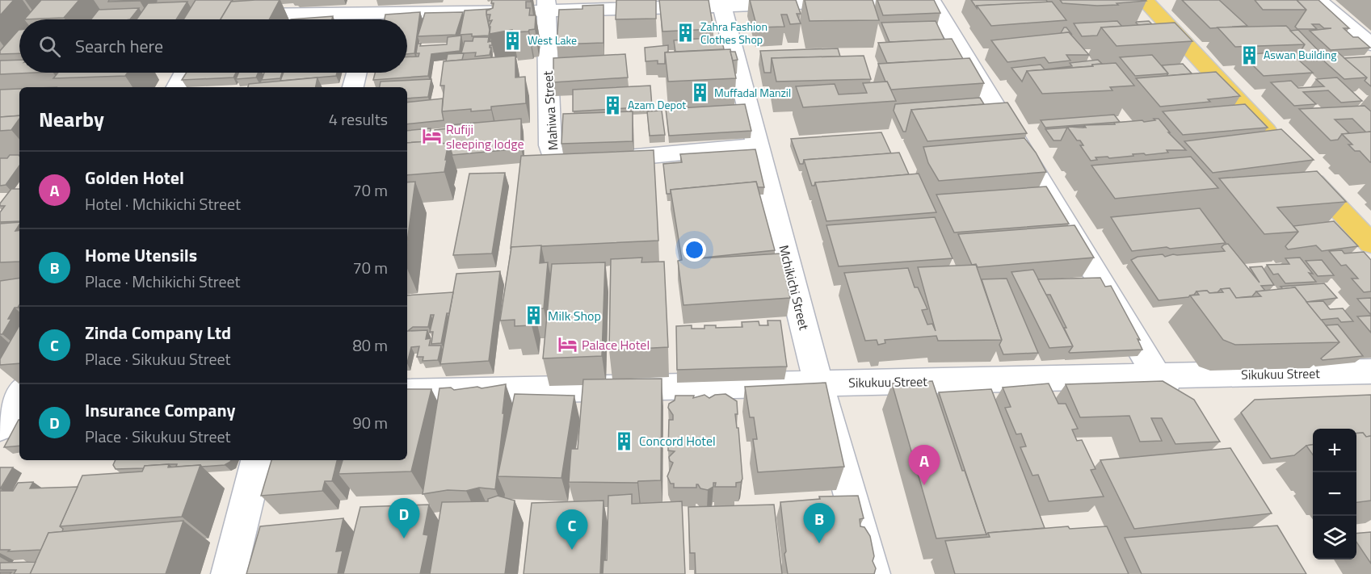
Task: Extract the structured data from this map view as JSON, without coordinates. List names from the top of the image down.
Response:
{
  "streets": {
    "street": ["Mahiwa Street", "Mchikichi Street", "Sikukuu Street"]
  },
  "crossings": [
    ["Mahiwa Street", "Mchikichi Street"],
    ["Mchikichi Street", "Sikukuu Street"]
  ],
  "places": {
    "building": [
      "Zahra Fashion Clothes Shop",
      "West Lake",
      "Aswan Building",
      "Muffadal Manzil",
      "Azam Depot",
      "Milk Shop",
      "Concord Hotel"
    ],
    "hotel": ["Rufiji sleeping lodge", "Palace Hotel"]
  },
  "page": {
    "search": "Search here",
    "heading": ["Nearby", "4 results"],
    "list": [
      {
        "mark": "A",
        "name": "Golden Hotel",
        "note": "Hotel · Mchikichi Street",
        "value": "70 m"
      },
      {
        "mark": "B",
        "name": "Home Utensils",
        "note": "Place · Mchikichi Street",
        "value": "70 m"
      },
      {
        "mark": "C",
        "name": "Zinda Company Ltd",
        "note": "Place · Sikukuu Street",
        "value": "80 m"
      },
      {
        "mark": "D",
        "name": "Insurance Company",
        "note": "Place · Sikukuu Street",
        "value": "90 m"
      }
    ],
    "map_buttons": ["+", "−"],
    "pins": [
      "A",
      "D",
      "B",
      "C"
    ]
  }
}
